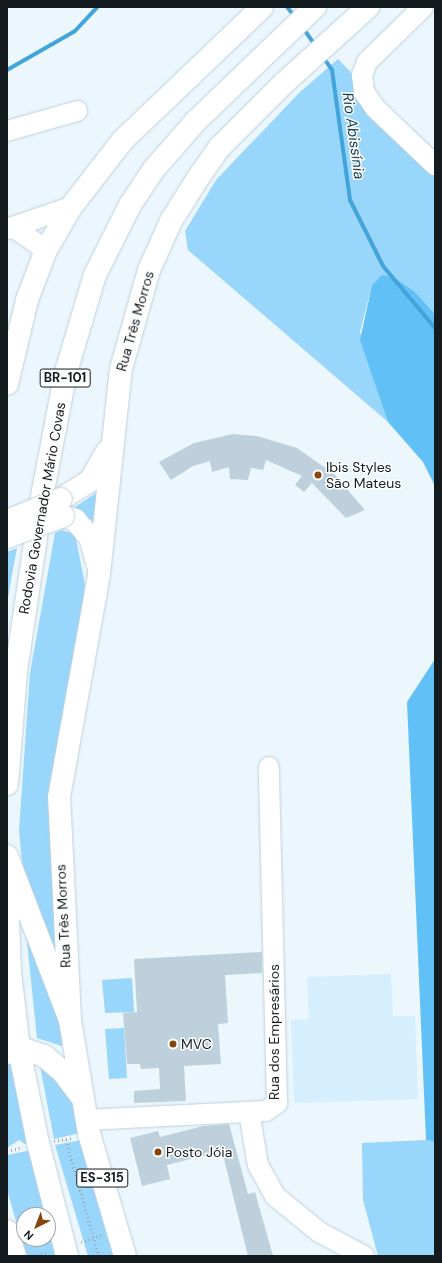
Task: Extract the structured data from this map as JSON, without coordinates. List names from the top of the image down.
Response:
{
  "streets": {
    "main road": [
      "Rua Três Morros",
      "BR-101",
      "Rodovia Governador Mário Covas",
      "ES-315"
    ],
    "street": ["Rua dos Empresários"]
  },
  "crossings": [
    ["Rua Três Morros", "Rua dos Empresários"]
  ],
  "water": ["Rio Abissínia"],
  "places": ["Ibis Styles São Mateus", "MVC", "Posto Jóia"],
  "north": "bottom left"
}
